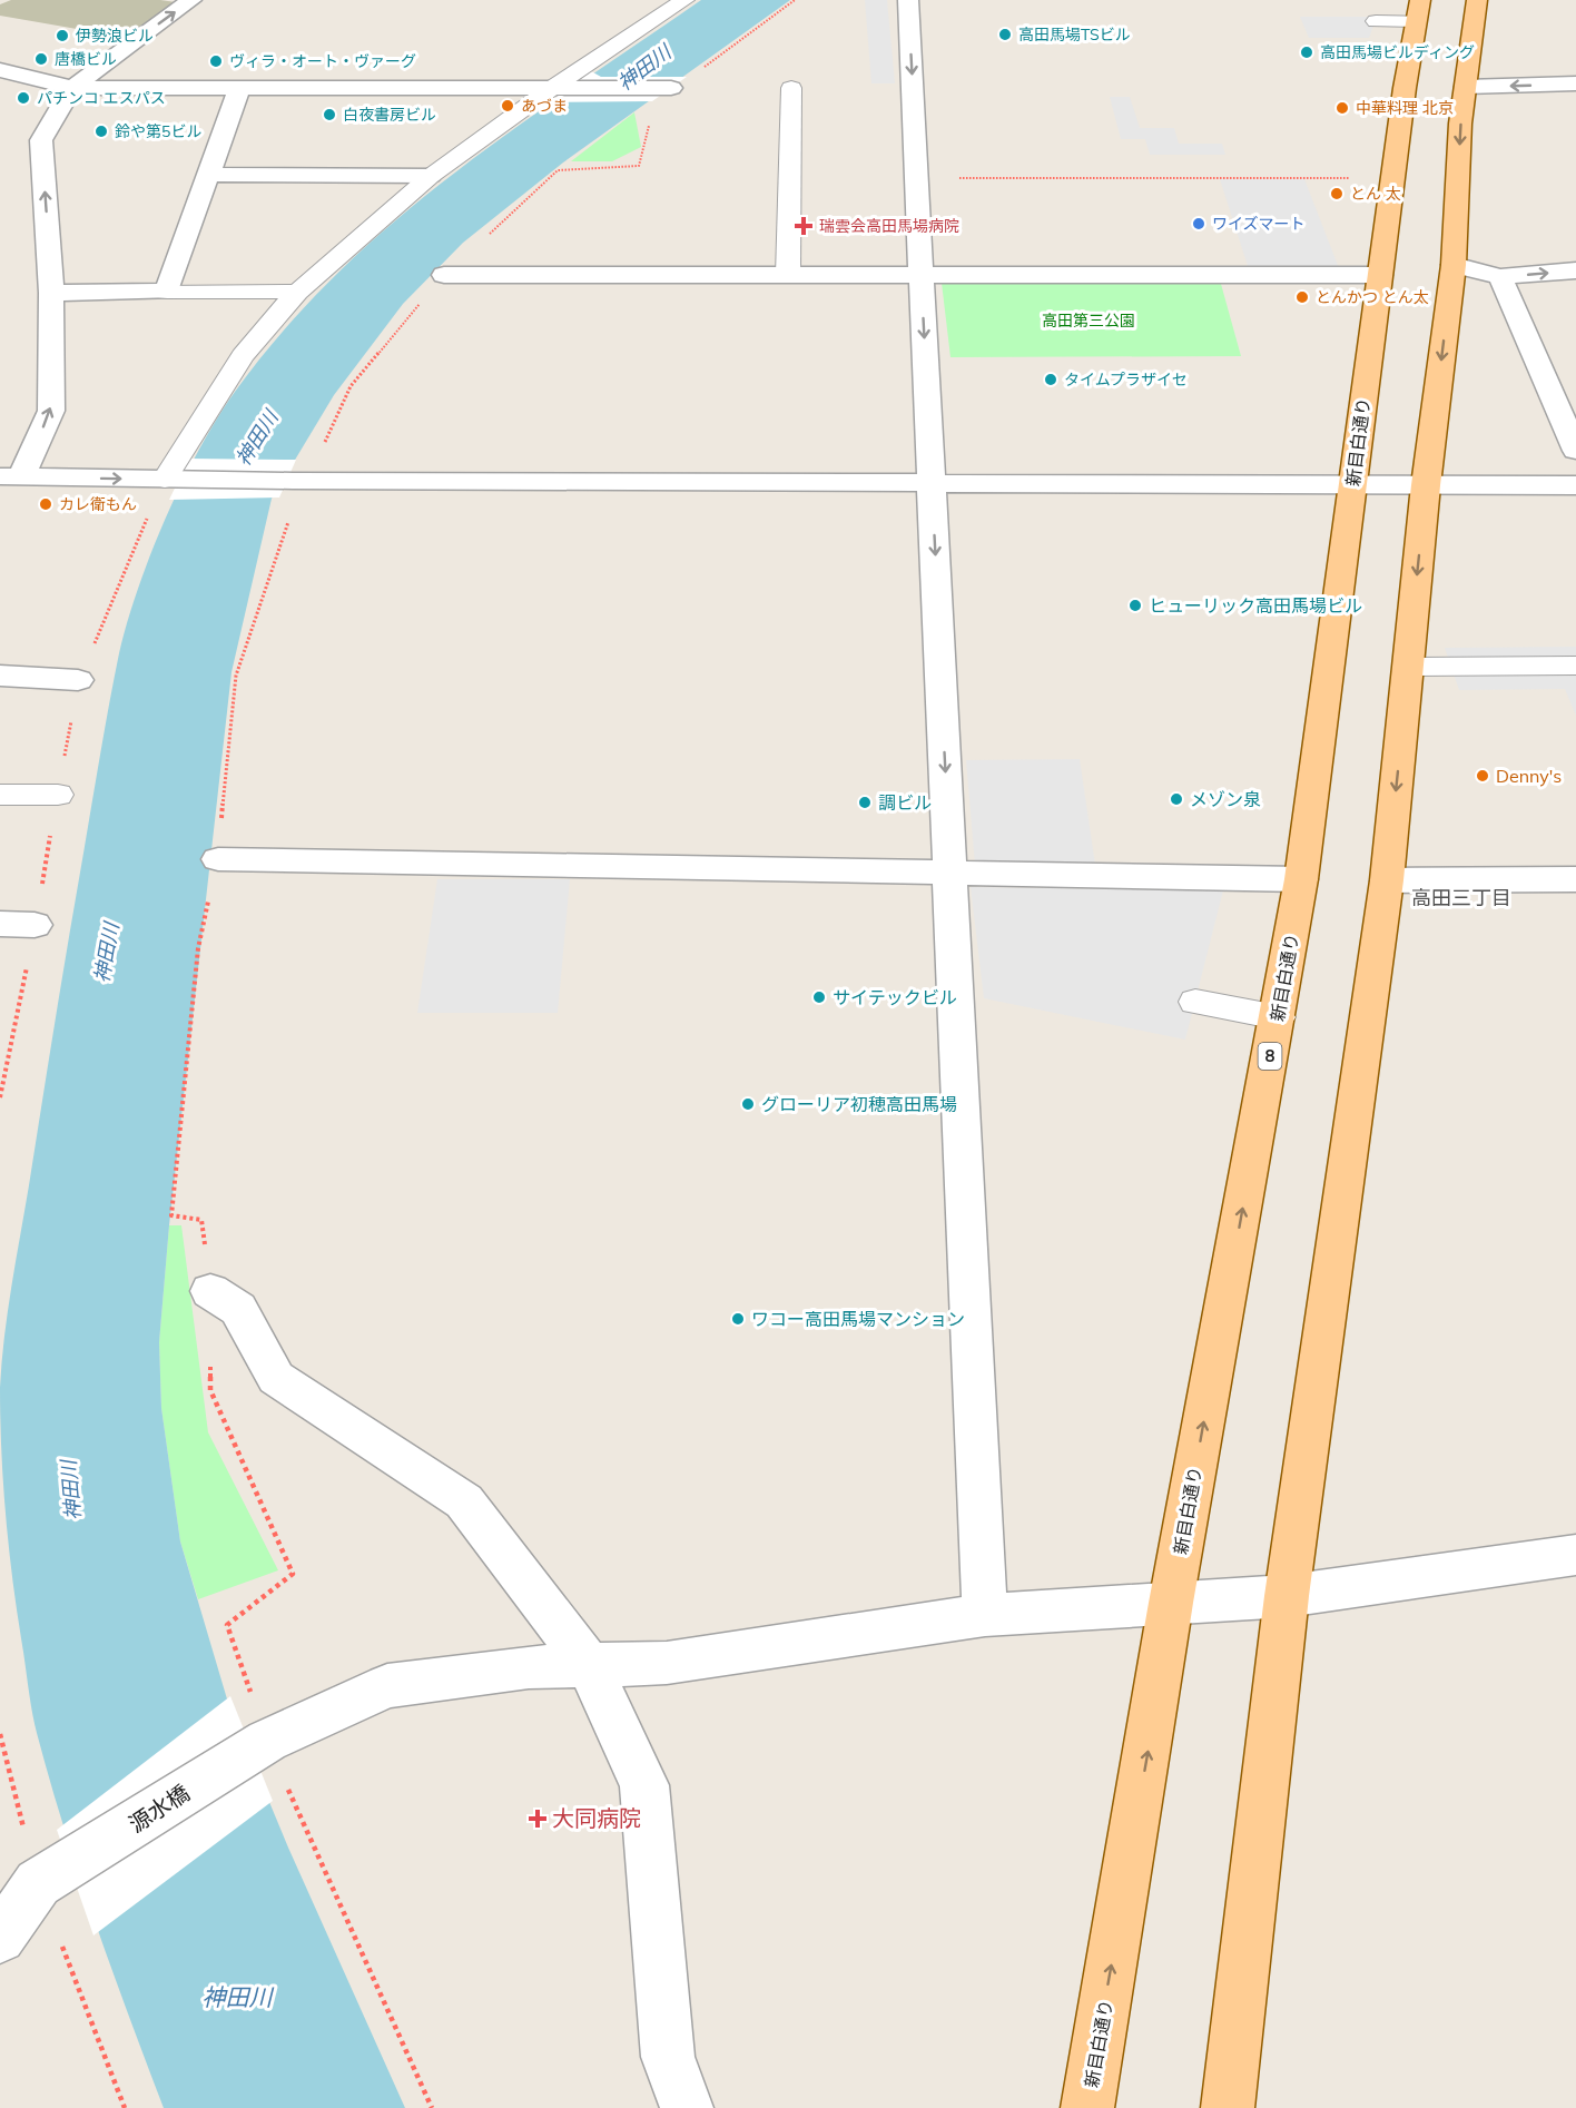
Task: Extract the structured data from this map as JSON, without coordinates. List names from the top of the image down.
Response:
{
  "streets": {
    "main road": ["新目白通り", "8"],
    "street": ["源水橋"]
  },
  "crossings": [
    ["新目白通り", "源水橋"]
  ],
  "districts": ["高田三丁目"],
  "water": ["神田川"],
  "parks": ["高田第三公園"],
  "places": {
    "other": [
      "高田馬場TSビル",
      "伊勢浪ビル",
      "高田馬場ビルディング",
      "唐橋ビル",
      "ヴィラ・オート・ヴァーグ",
      "パチンコ エスパス",
      "あづま",
      "中華料理 北京",
      "白夜書房ビル",
      "鈴や第5ビル",
      "とん 太",
      "ワイズマート",
      "とんかつ とん太",
      "タイムプラザイセ",
      "カレ衛もん",
      "ヒューリック高田馬場ビル",
      "Denny's",
      "メゾン泉",
      "調ビル",
      "サイテックビル",
      "グローリア初穂高田馬場",
      "ワコー高田馬場マンション"
    ],
    "health": ["瑞雲会高田馬場病院", "大同病院"]
  }
}
